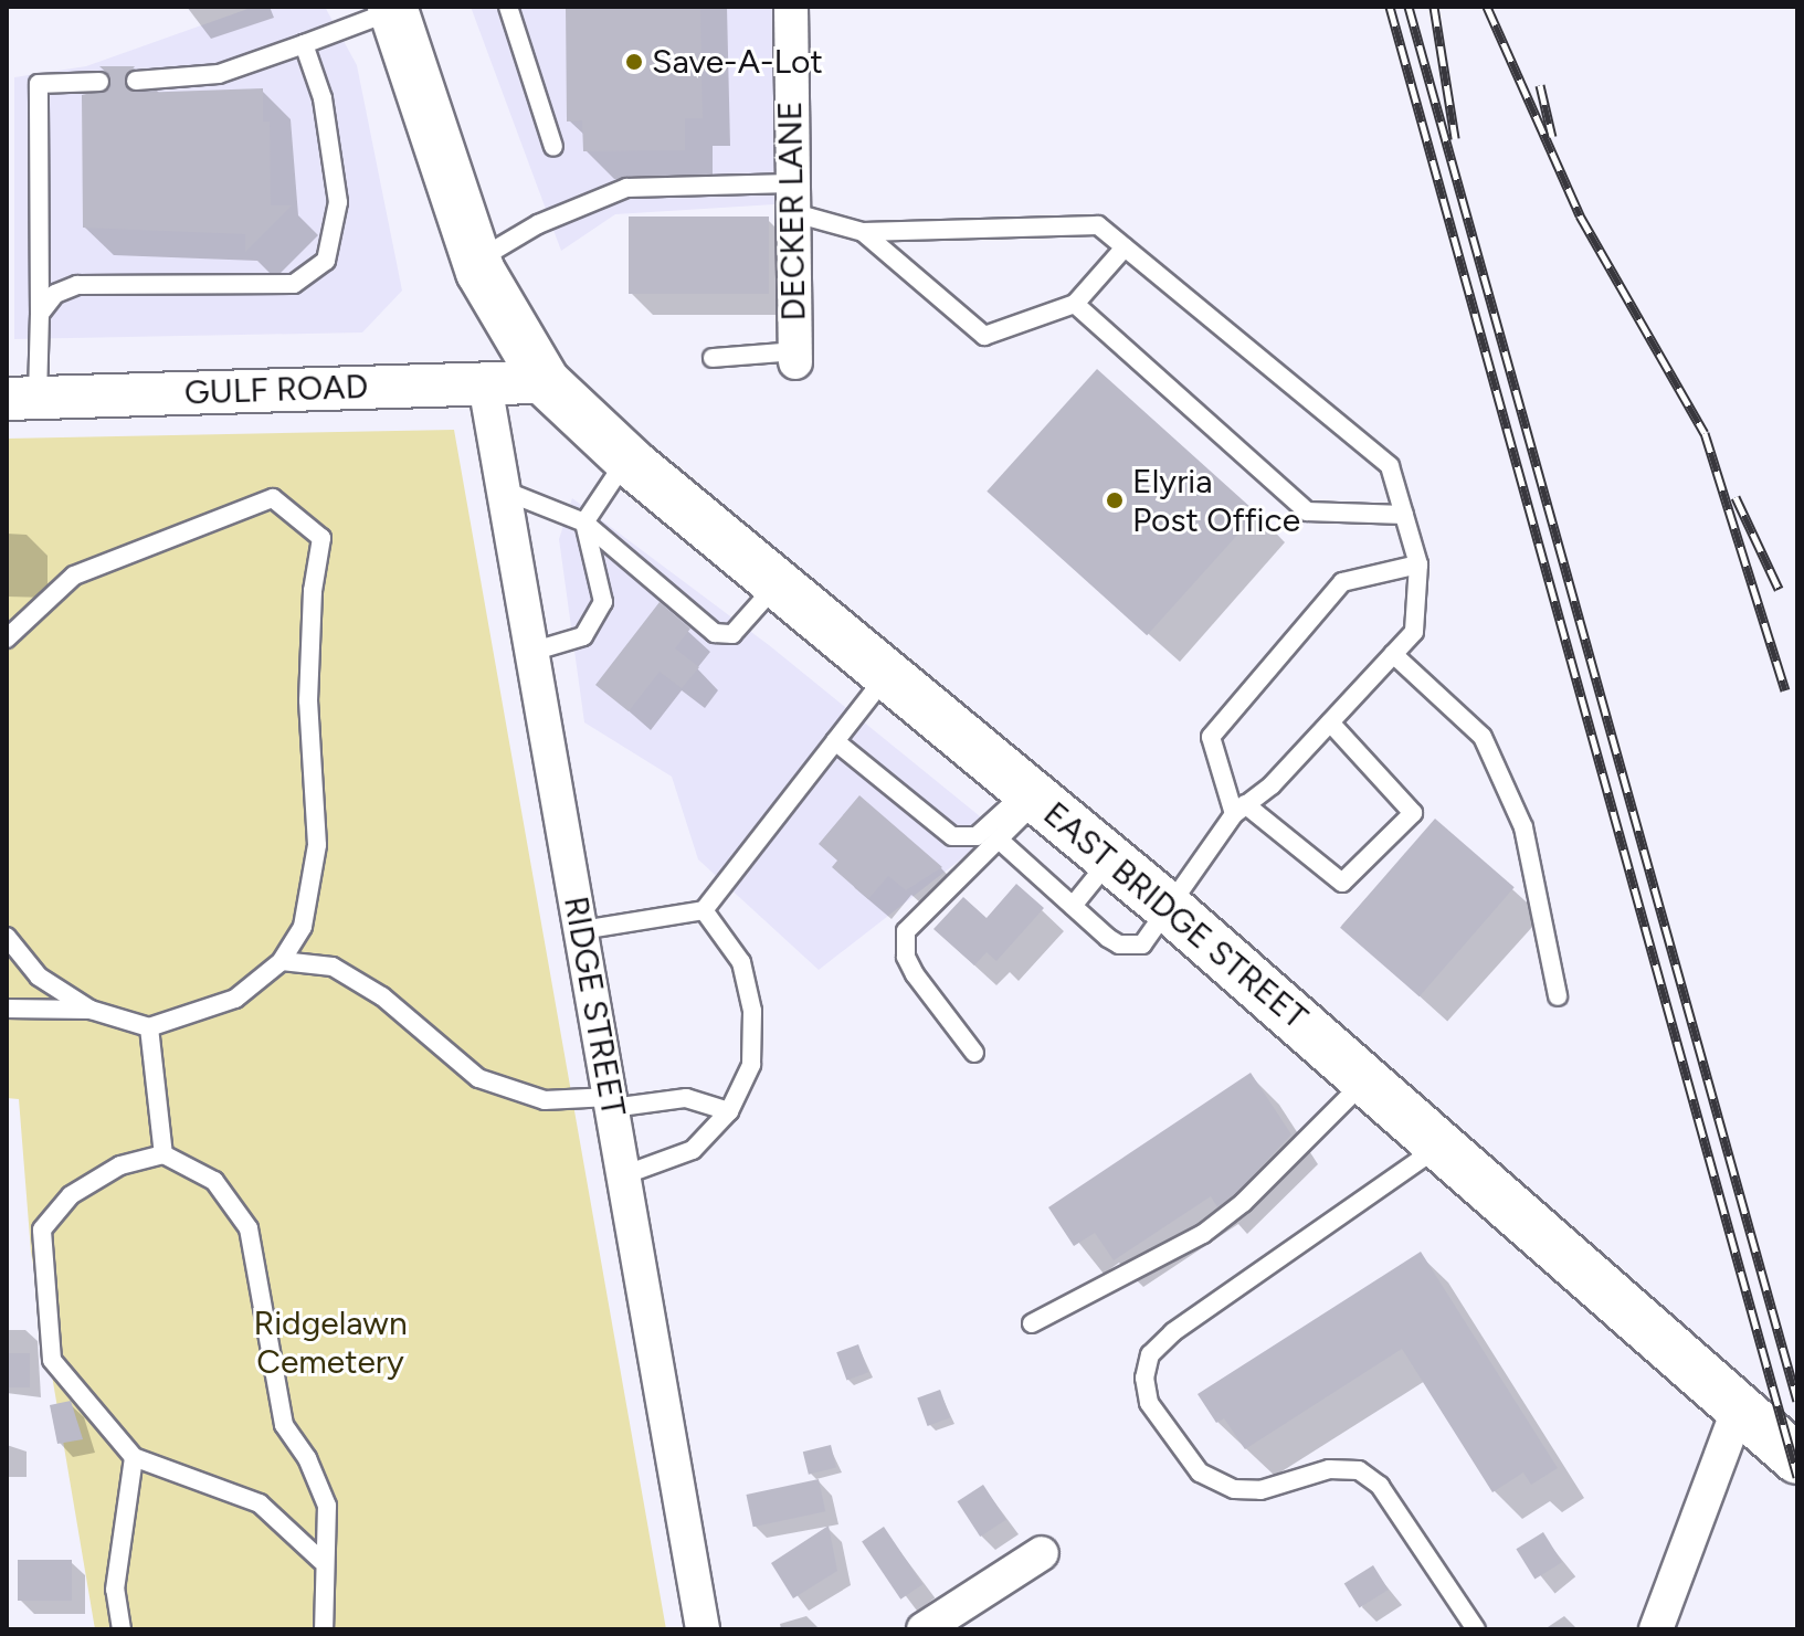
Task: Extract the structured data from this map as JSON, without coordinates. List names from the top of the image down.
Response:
{
  "streets": {
    "main road": ["EAST BRIDGE STREET"],
    "street": ["DECKER LANE", "GULF ROAD", "RIDGE STREET"]
  },
  "crossings": [
    ["GULF ROAD", "EAST BRIDGE STREET"],
    ["GULF ROAD", "RIDGE STREET"]
  ],
  "parks": ["Ridgelawn Cemetery"],
  "places": ["Save-A-Lot", "Elyria Post Office"]
}
